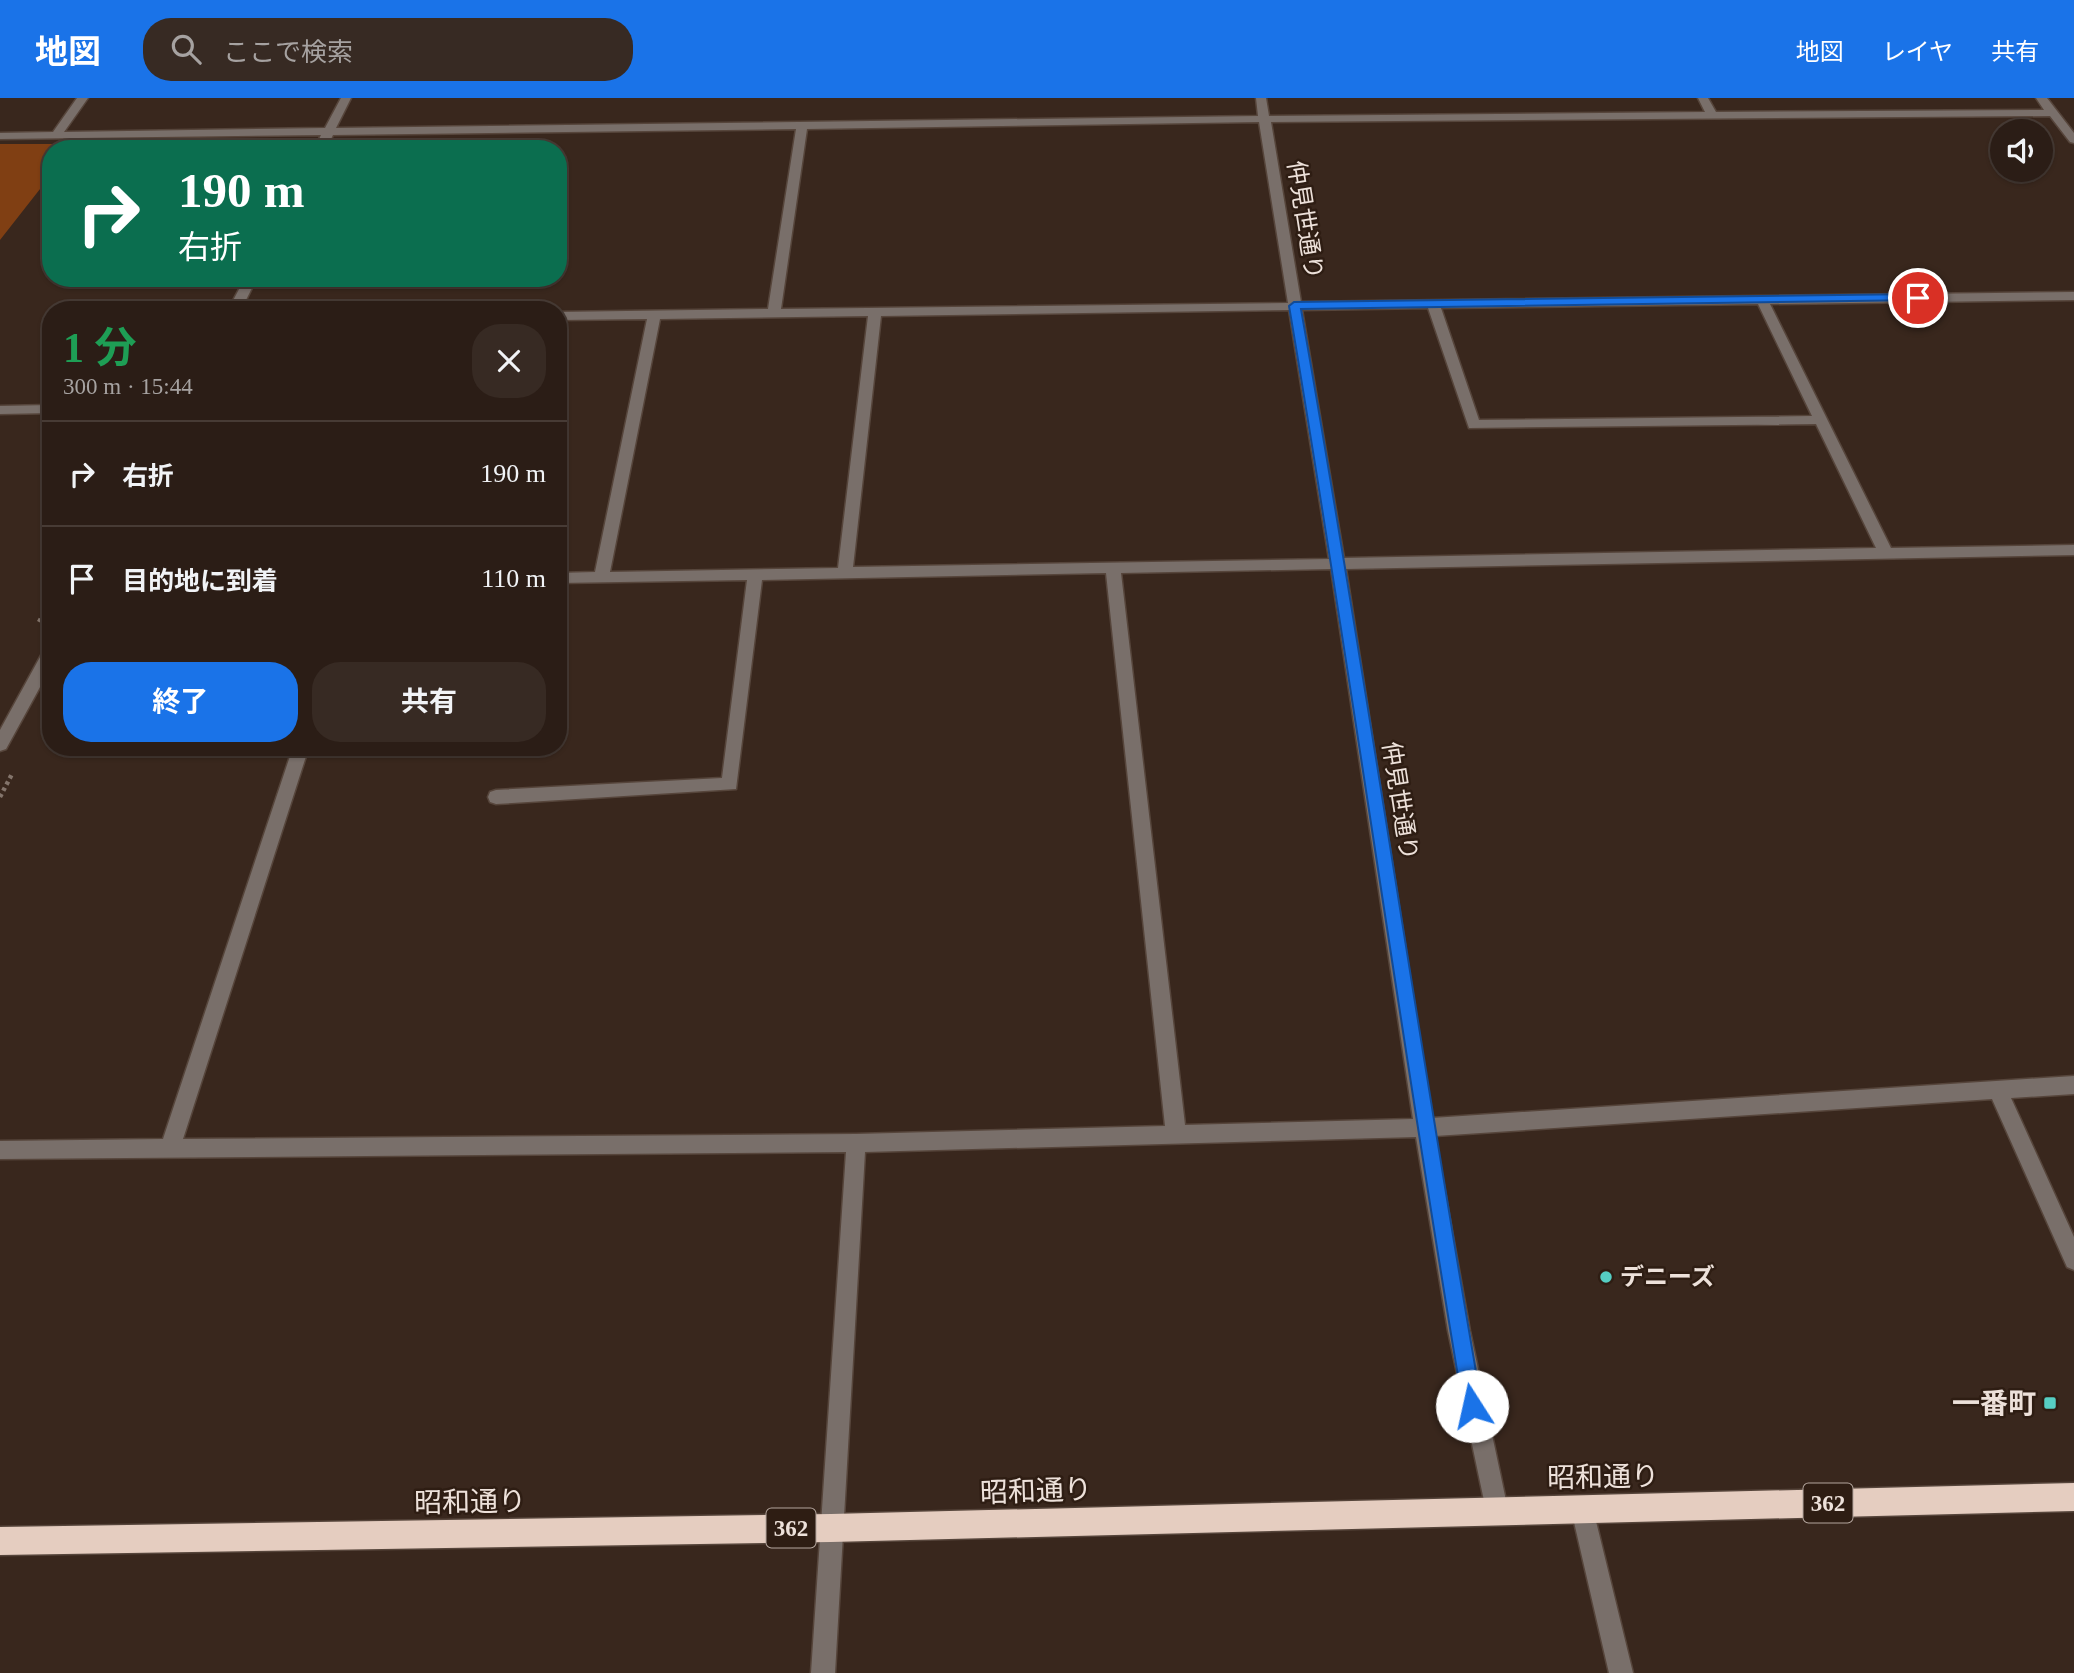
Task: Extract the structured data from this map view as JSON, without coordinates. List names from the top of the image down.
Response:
{
  "streets": {
    "highway": ["昭和通り", "362"],
    "street": ["仲見世通り"]
  },
  "crossings": [
    ["仲見世通り", "昭和通り"]
  ],
  "places": {
    "other": ["デニーズ"],
    "transit": ["一番町"]
  },
  "page": {
    "header": "地図",
    "search": "ここで検索",
    "nav": ["地図", "レイヤ", "共有"],
    "turn": ["190 m", "右折"],
    "heading": ["1 分", "300 m · 15:44"],
    "list": [
      {
        "name": "右折",
        "value": "190 m"
      },
      {
        "name": "目的地に到着",
        "value": "110 m"
      }
    ],
    "buttons": ["終了", "共有"]
  }
}
